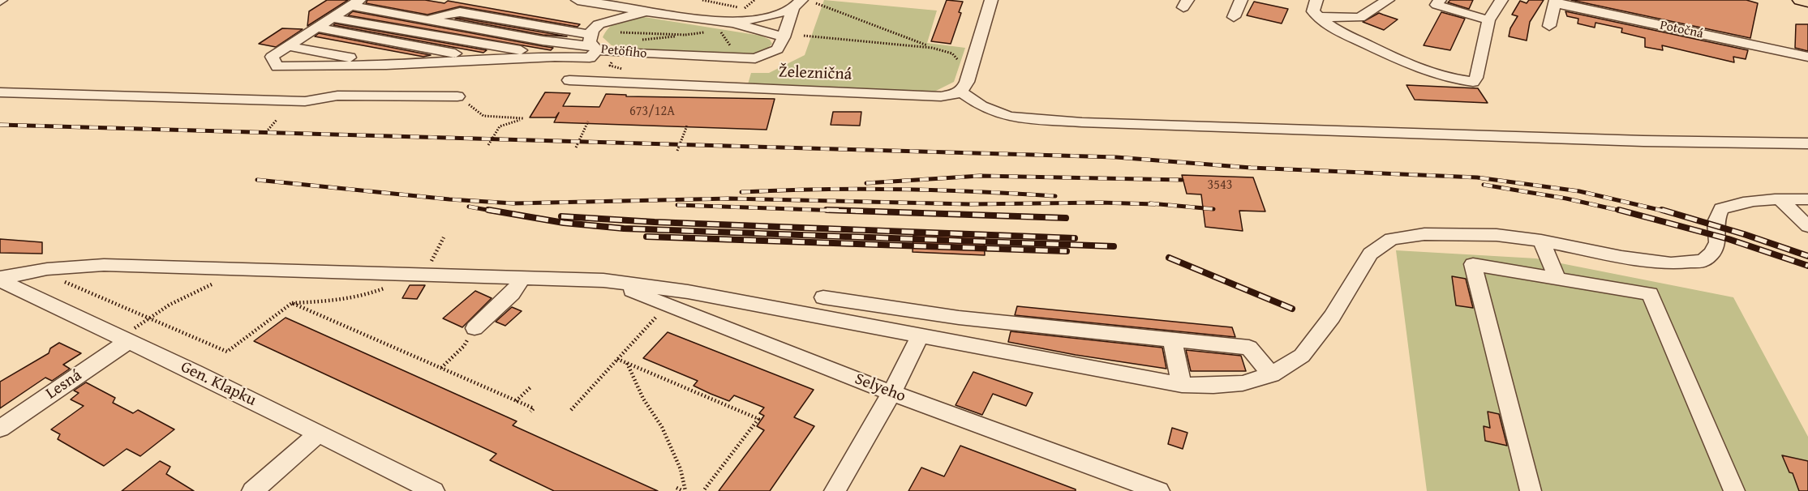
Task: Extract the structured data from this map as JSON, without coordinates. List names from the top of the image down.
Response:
{
  "streets": {
    "street": [
      "Potočná",
      "Petöfiho",
      "Železničná",
      "Gen. Klapku",
      "Lesná",
      "Selyeho"
    ]
  },
  "crossings": [
    ["Gen. Klapku", "Lesná"]
  ],
  "house_numbers": ["673/12A", "3543"]
}
